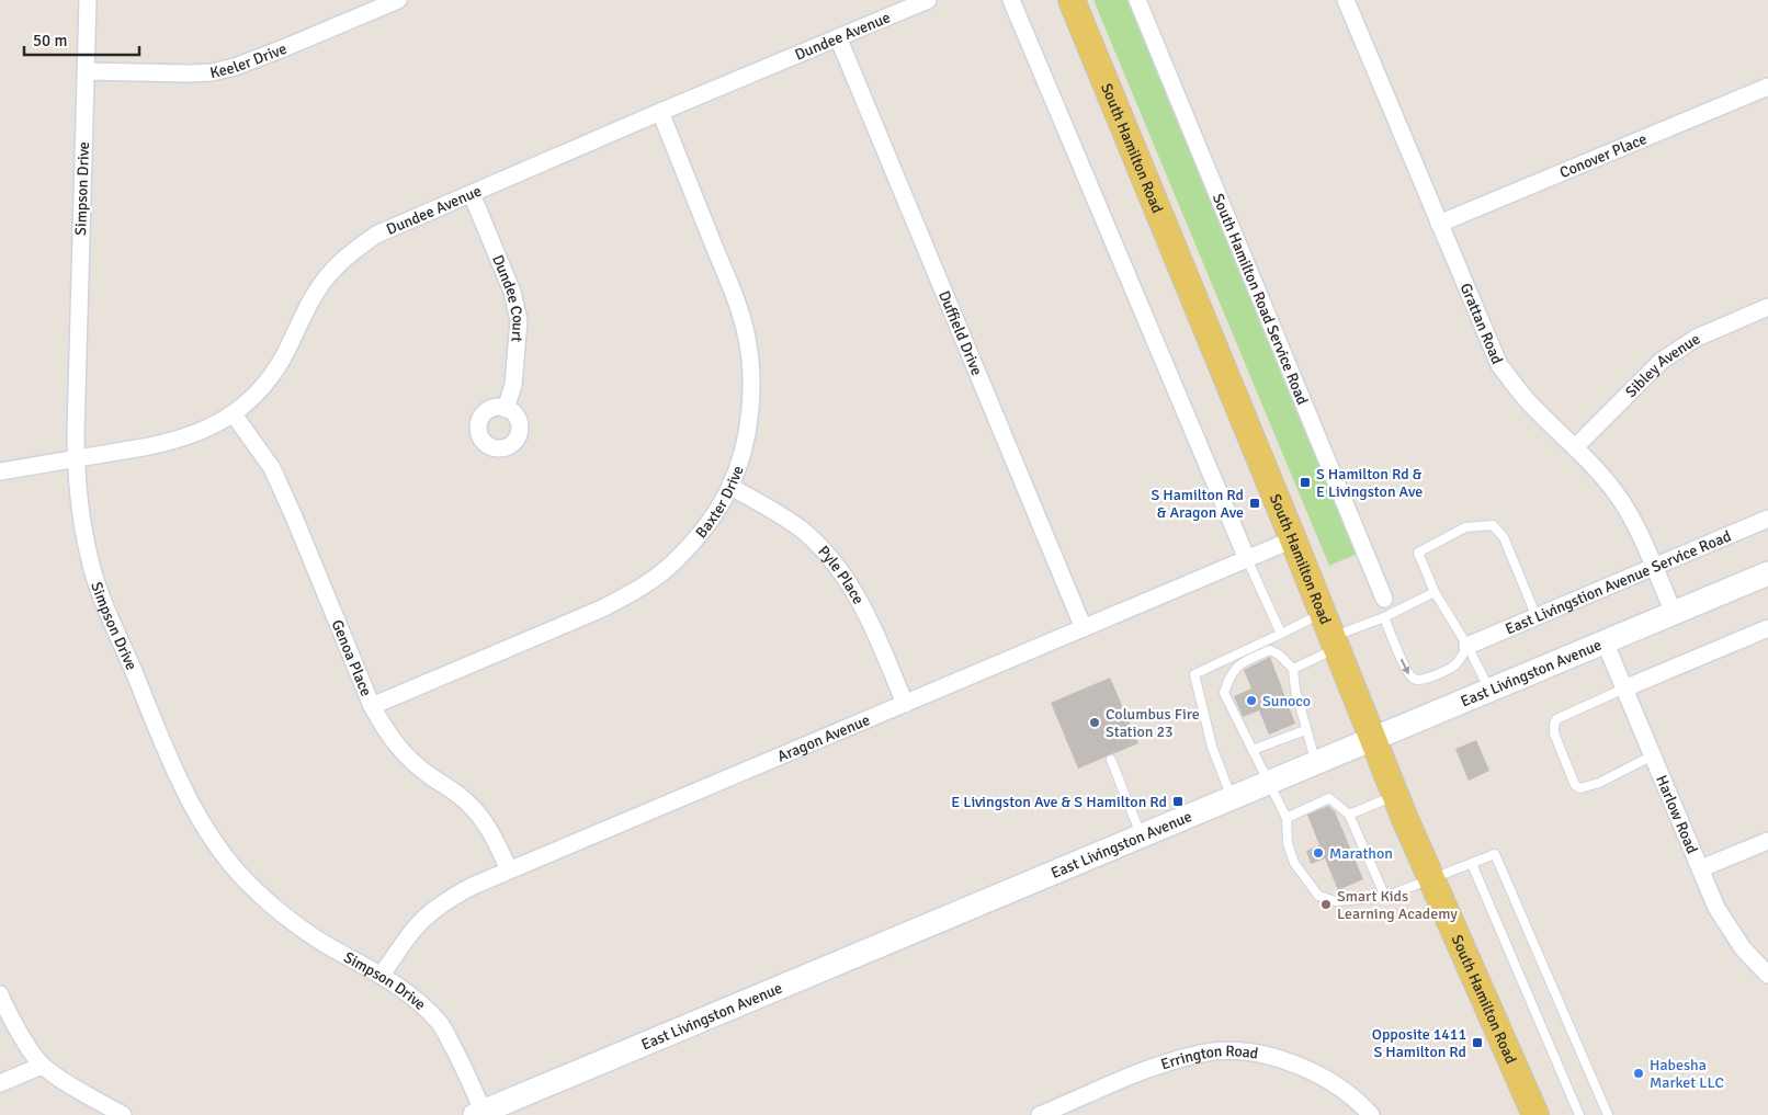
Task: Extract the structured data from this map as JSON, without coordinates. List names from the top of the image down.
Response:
{
  "streets": {
    "main road": ["South Hamilton Road", "East Livingston Avenue"],
    "street": [
      "Dundee Avenue",
      "Keeler Drive",
      "Conover Place",
      "Simpson Drive",
      "Dundee Court",
      "South Hamilton Road Service Road",
      "Grattan Road",
      "Duffield Drive",
      "Sibley Avenue",
      "Baxter Drive",
      "Pyle Place",
      "East Livingstion Avenue Service Road",
      "Genoa Place",
      "Aragon Avenue",
      "Harlow Road",
      "Errington Road"
    ]
  },
  "crossings": [
    ["Dundee Avenue", "Simpson Drive"],
    ["Dundee Avenue", "Dundee Court"],
    ["Dundee Avenue", "Duffield Drive"],
    ["Dundee Avenue", "Baxter Drive"],
    ["Dundee Avenue", "Genoa Place"],
    ["Keeler Drive", "Simpson Drive"],
    ["South Hamilton Road", "East Livingston Avenue"],
    ["South Hamilton Road", "Aragon Avenue"],
    ["Conover Place", "Grattan Road"],
    ["Simpson Drive", "East Livingston Avenue"],
    ["Simpson Drive", "Aragon Avenue"],
    ["Grattan Road", "Sibley Avenue"],
    ["Grattan Road", "East Livingstion Avenue Service Road"],
    ["Grattan Road", "East Livingston Avenue"],
    ["Duffield Drive", "Aragon Avenue"],
    ["Baxter Drive", "Pyle Place"],
    ["Baxter Drive", "Genoa Place"],
    ["Pyle Place", "Aragon Avenue"],
    ["Genoa Place", "Aragon Avenue"],
    ["East Livingston Avenue", "Harlow Road"]
  ],
  "places": {
    "transit": [
      "S Hamilton Rd & E Livingston Ave",
      "S Hamilton Rd & Aragon Ave",
      "E Livingston Ave & S Hamilton Rd",
      "Opposite 1411 S Hamilton Rd"
    ],
    "other": [
      "Sunoco",
      "Columbus Fire Station 23",
      "Marathon",
      "Smart Kids Learning Academy",
      "Habesha Market LLC"
    ]
  },
  "scale_bar": "50 m"
}
